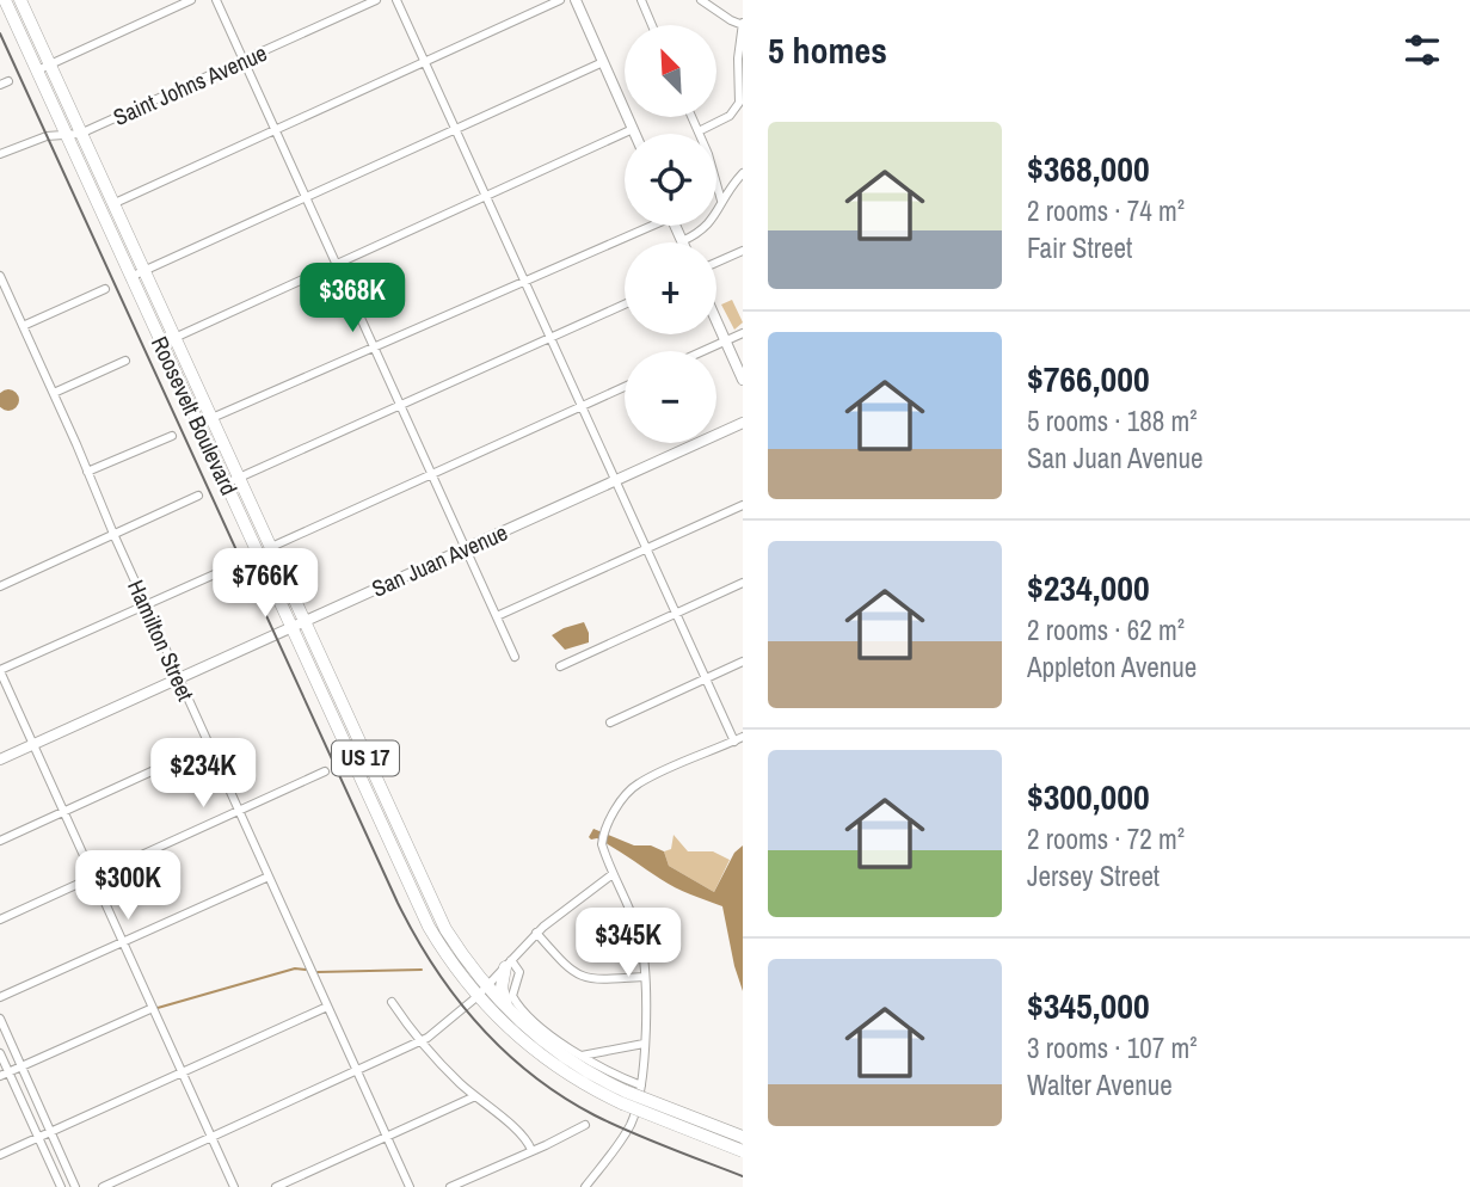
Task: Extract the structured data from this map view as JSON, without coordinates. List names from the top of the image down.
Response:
{
  "streets": {
    "highway": ["Roosevelt Boulevard", "US 17"],
    "main road": ["San Juan Avenue"],
    "street": ["Saint Johns Avenue", "Hamilton Street"]
  },
  "crossings": [
    ["Saint Johns Avenue", "Roosevelt Boulevard"],
    ["Roosevelt Boulevard", "San Juan Avenue"],
    ["San Juan Avenue", "Hamilton Street"]
  ],
  "north": "top left",
  "page": {
    "heading": "5 homes",
    "map_buttons": ["+", "−"],
    "list": [
      {
        "name": "$368,000",
        "note": "2 rooms · 74 m² · Fair Street"
      },
      {
        "name": "$766,000",
        "note": "5 rooms · 188 m² · San Juan Avenue"
      },
      {
        "name": "$234,000",
        "note": "2 rooms · 62 m² · Appleton Avenue"
      },
      {
        "name": "$300,000",
        "note": "2 rooms · 72 m² · Jersey Street"
      },
      {
        "name": "$345,000",
        "note": "3 rooms · 107 m² · Walter Avenue"
      }
    ],
    "price": [
      "$368K",
      "$766K",
      "$234K",
      "$300K",
      "$345K"
    ]
  }
}
